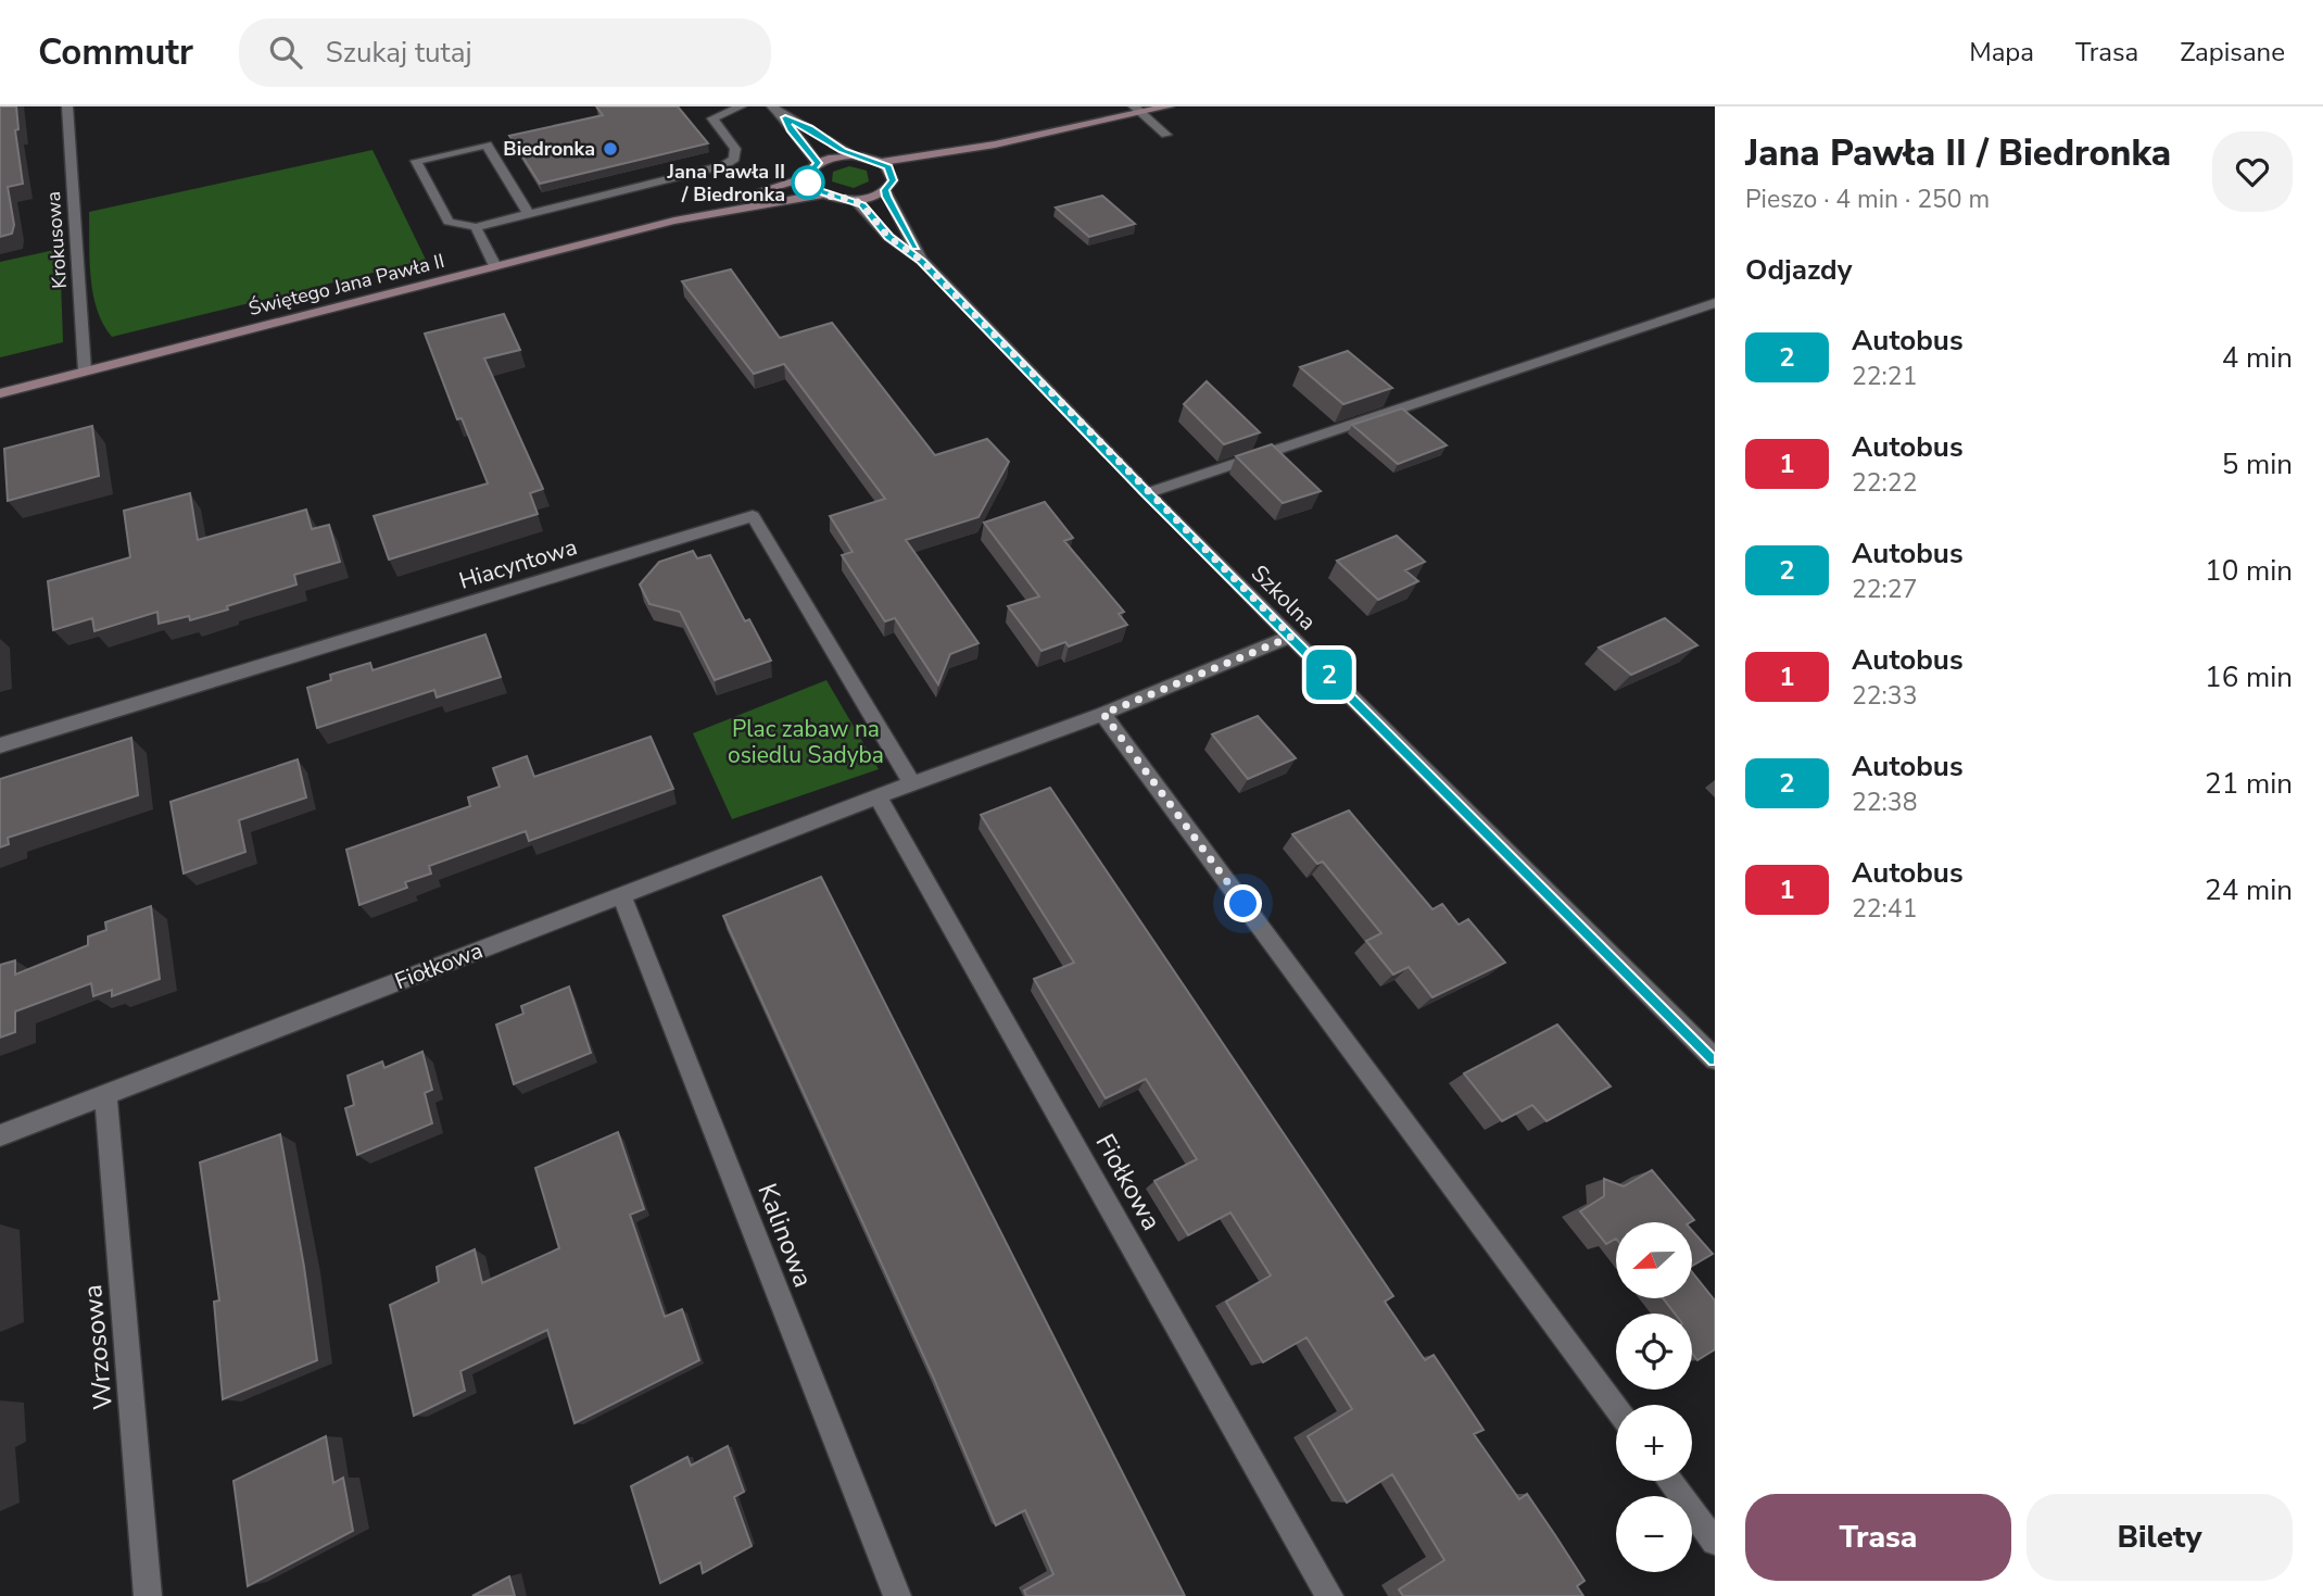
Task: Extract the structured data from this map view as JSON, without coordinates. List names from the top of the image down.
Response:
{
  "streets": {
    "street": [
      "Krokusowa",
      "Świętego Jana Pawła II",
      "Hiacyntowa",
      "Szkolna",
      "Fiołkowa",
      "Kalinowa",
      "Wrzosowa"
    ]
  },
  "crossings": [
    ["Krokusowa", "Świętego Jana Pawła II"],
    ["Świętego Jana Pawła II", "Szkolna"],
    ["Hiacyntowa", "Fiołkowa"],
    ["Szkolna", "Fiołkowa"],
    ["Fiołkowa", "Kalinowa"],
    ["Fiołkowa", "Wrzosowa"]
  ],
  "parks": ["Plac zabaw na osiedlu Sadyba"],
  "places": ["Biedronka", "Jana Pawła II / Biedronka"],
  "lines": ["bus line 2"],
  "north": "left",
  "page": {
    "header": "Commutr",
    "search": "Szukaj tutaj",
    "nav": ["Mapa", "Trasa", "Zapisane"],
    "on_map": "2",
    "heading": [
      ["Jana Pawła II / Biedronka", "Pieszo · 4 min · 250 m"],
      "Odjazdy"
    ],
    "list": [
      {
        "mark": "2",
        "name": "Autobus",
        "note": "22:21",
        "value": "4 min"
      },
      {
        "mark": "1",
        "name": "Autobus",
        "note": "22:22",
        "value": "5 min"
      },
      {
        "mark": "2",
        "name": "Autobus",
        "note": "22:27",
        "value": "10 min"
      },
      {
        "mark": "1",
        "name": "Autobus",
        "note": "22:33",
        "value": "16 min"
      },
      {
        "mark": "2",
        "name": "Autobus",
        "note": "22:38",
        "value": "21 min"
      },
      {
        "mark": "1",
        "name": "Autobus",
        "note": "22:41",
        "value": "24 min"
      }
    ],
    "map_buttons": ["+", "−"],
    "buttons": ["Trasa", "Bilety"]
  }
}
